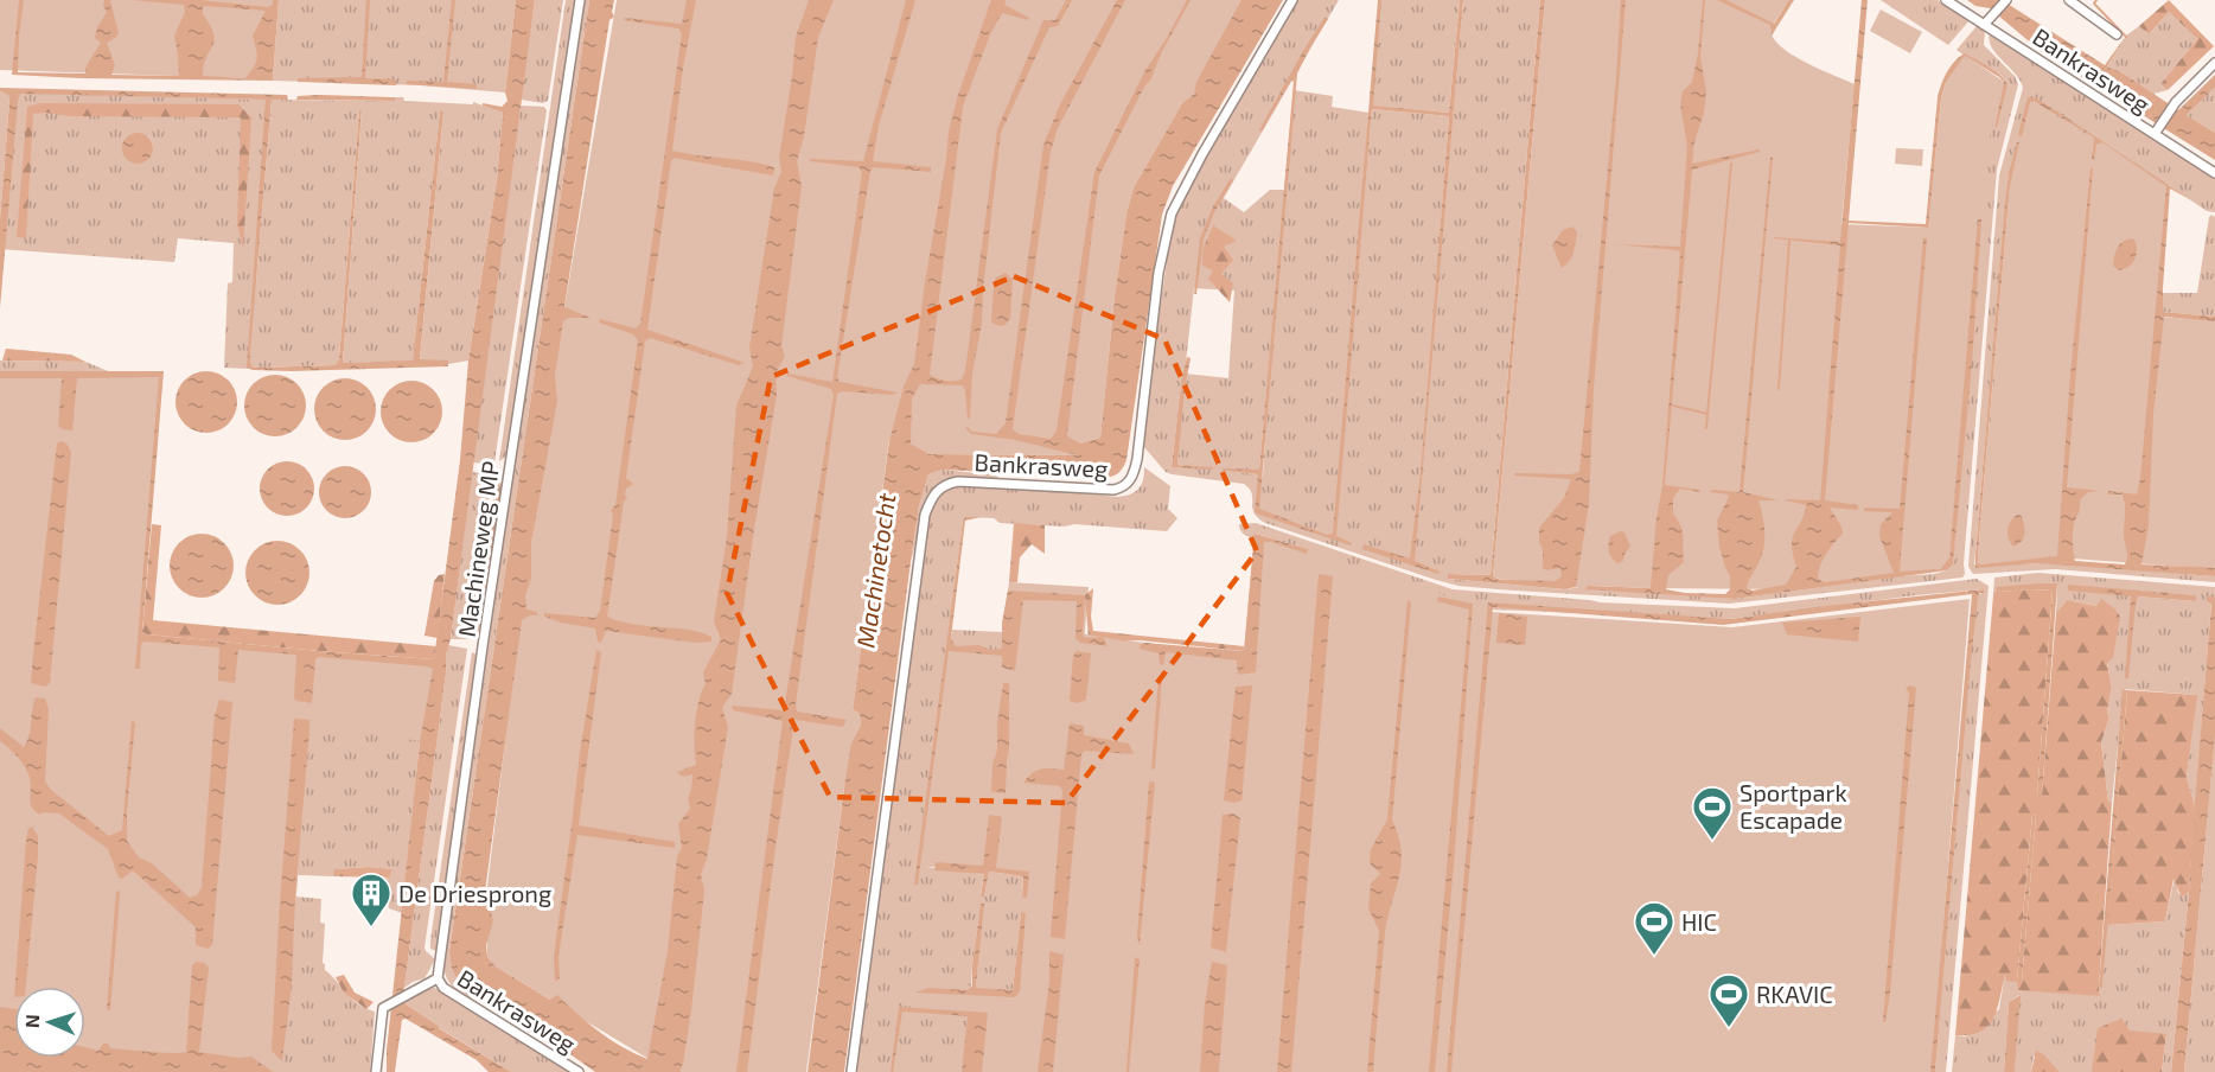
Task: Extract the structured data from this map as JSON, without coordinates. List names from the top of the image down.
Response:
{
  "streets": {
    "street": ["Bankrasweg", "Machineweg MP"]
  },
  "crossings": [
    ["Bankrasweg", "Machineweg MP"]
  ],
  "water": ["Machinetocht"],
  "places": {
    "sports": ["Sportpark Escapade", "HIC", "RKAVIC"],
    "building": ["De Driesprong"]
  },
  "north": "left"
}
